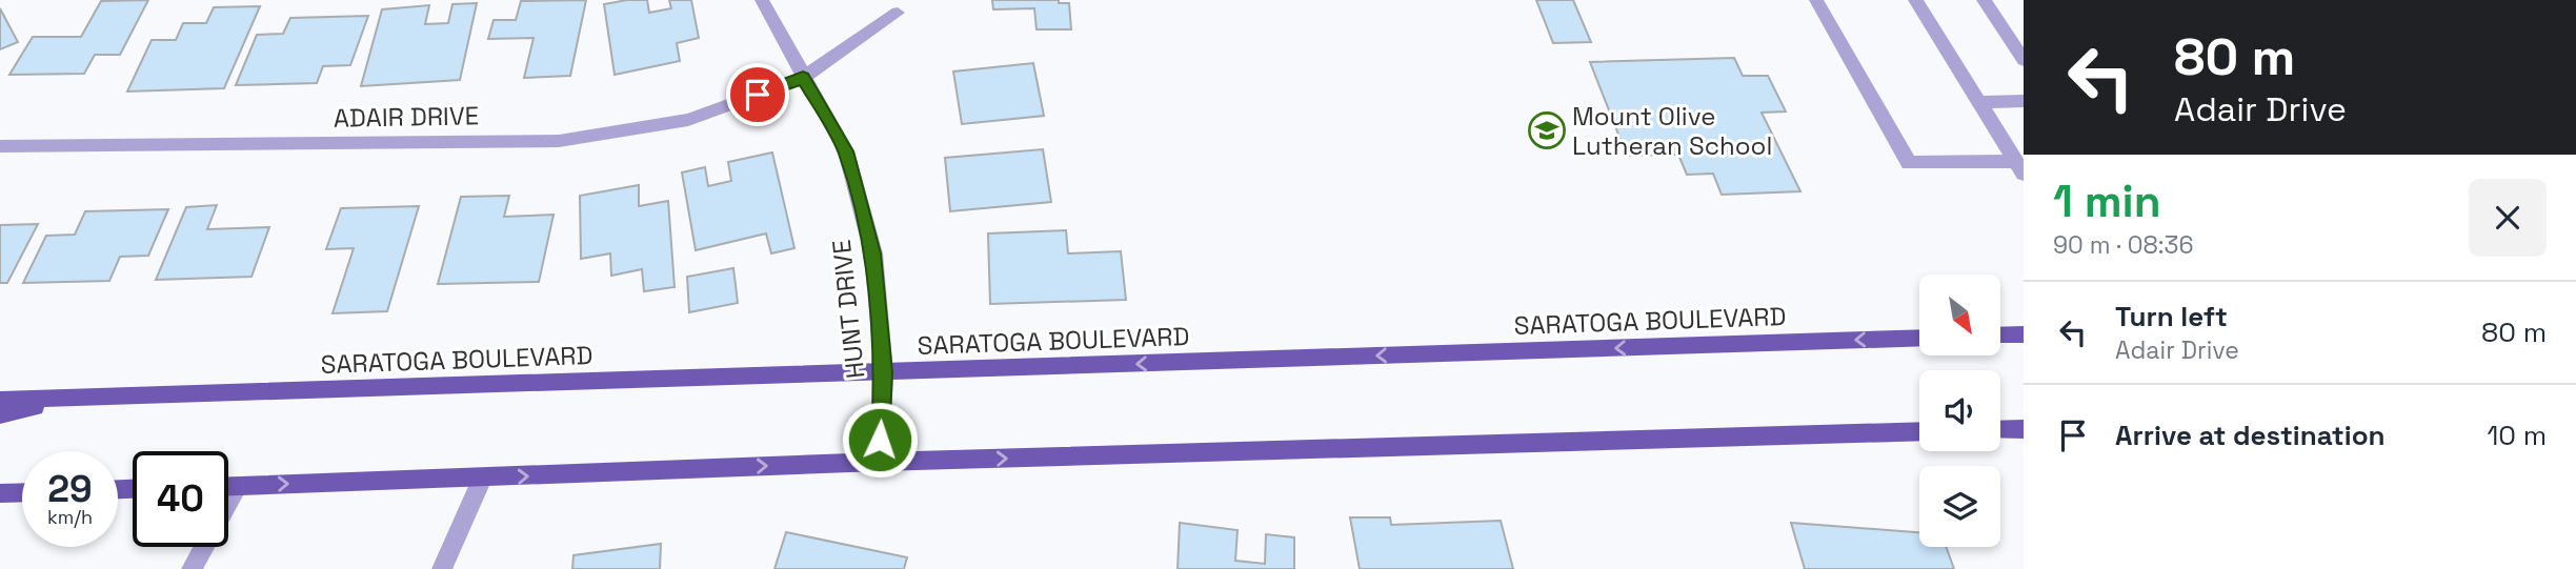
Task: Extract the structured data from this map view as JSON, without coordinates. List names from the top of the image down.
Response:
{
  "streets": {
    "main road": ["SARATOGA BOULEVARD"],
    "street": ["ADAIR DRIVE", "HUNT DRIVE"]
  },
  "crossings": [
    ["ADAIR DRIVE", "HUNT DRIVE"],
    ["HUNT DRIVE", "SARATOGA BOULEVARD"]
  ],
  "places": {
    "school or university": ["Mount Olive Lutheran School"]
  },
  "north": "bottom right",
  "page": {
    "turn": ["80 m", "Adair Drive"],
    "heading": ["1 min", "90 m · 08:36"],
    "list": [
      {
        "name": "Turn left",
        "note": "Adair Drive",
        "value": "80 m"
      },
      {
        "name": "Arrive at destination",
        "value": "10 m"
      }
    ],
    "speed": "29 km/h",
    "limit": "40"
  }
}
